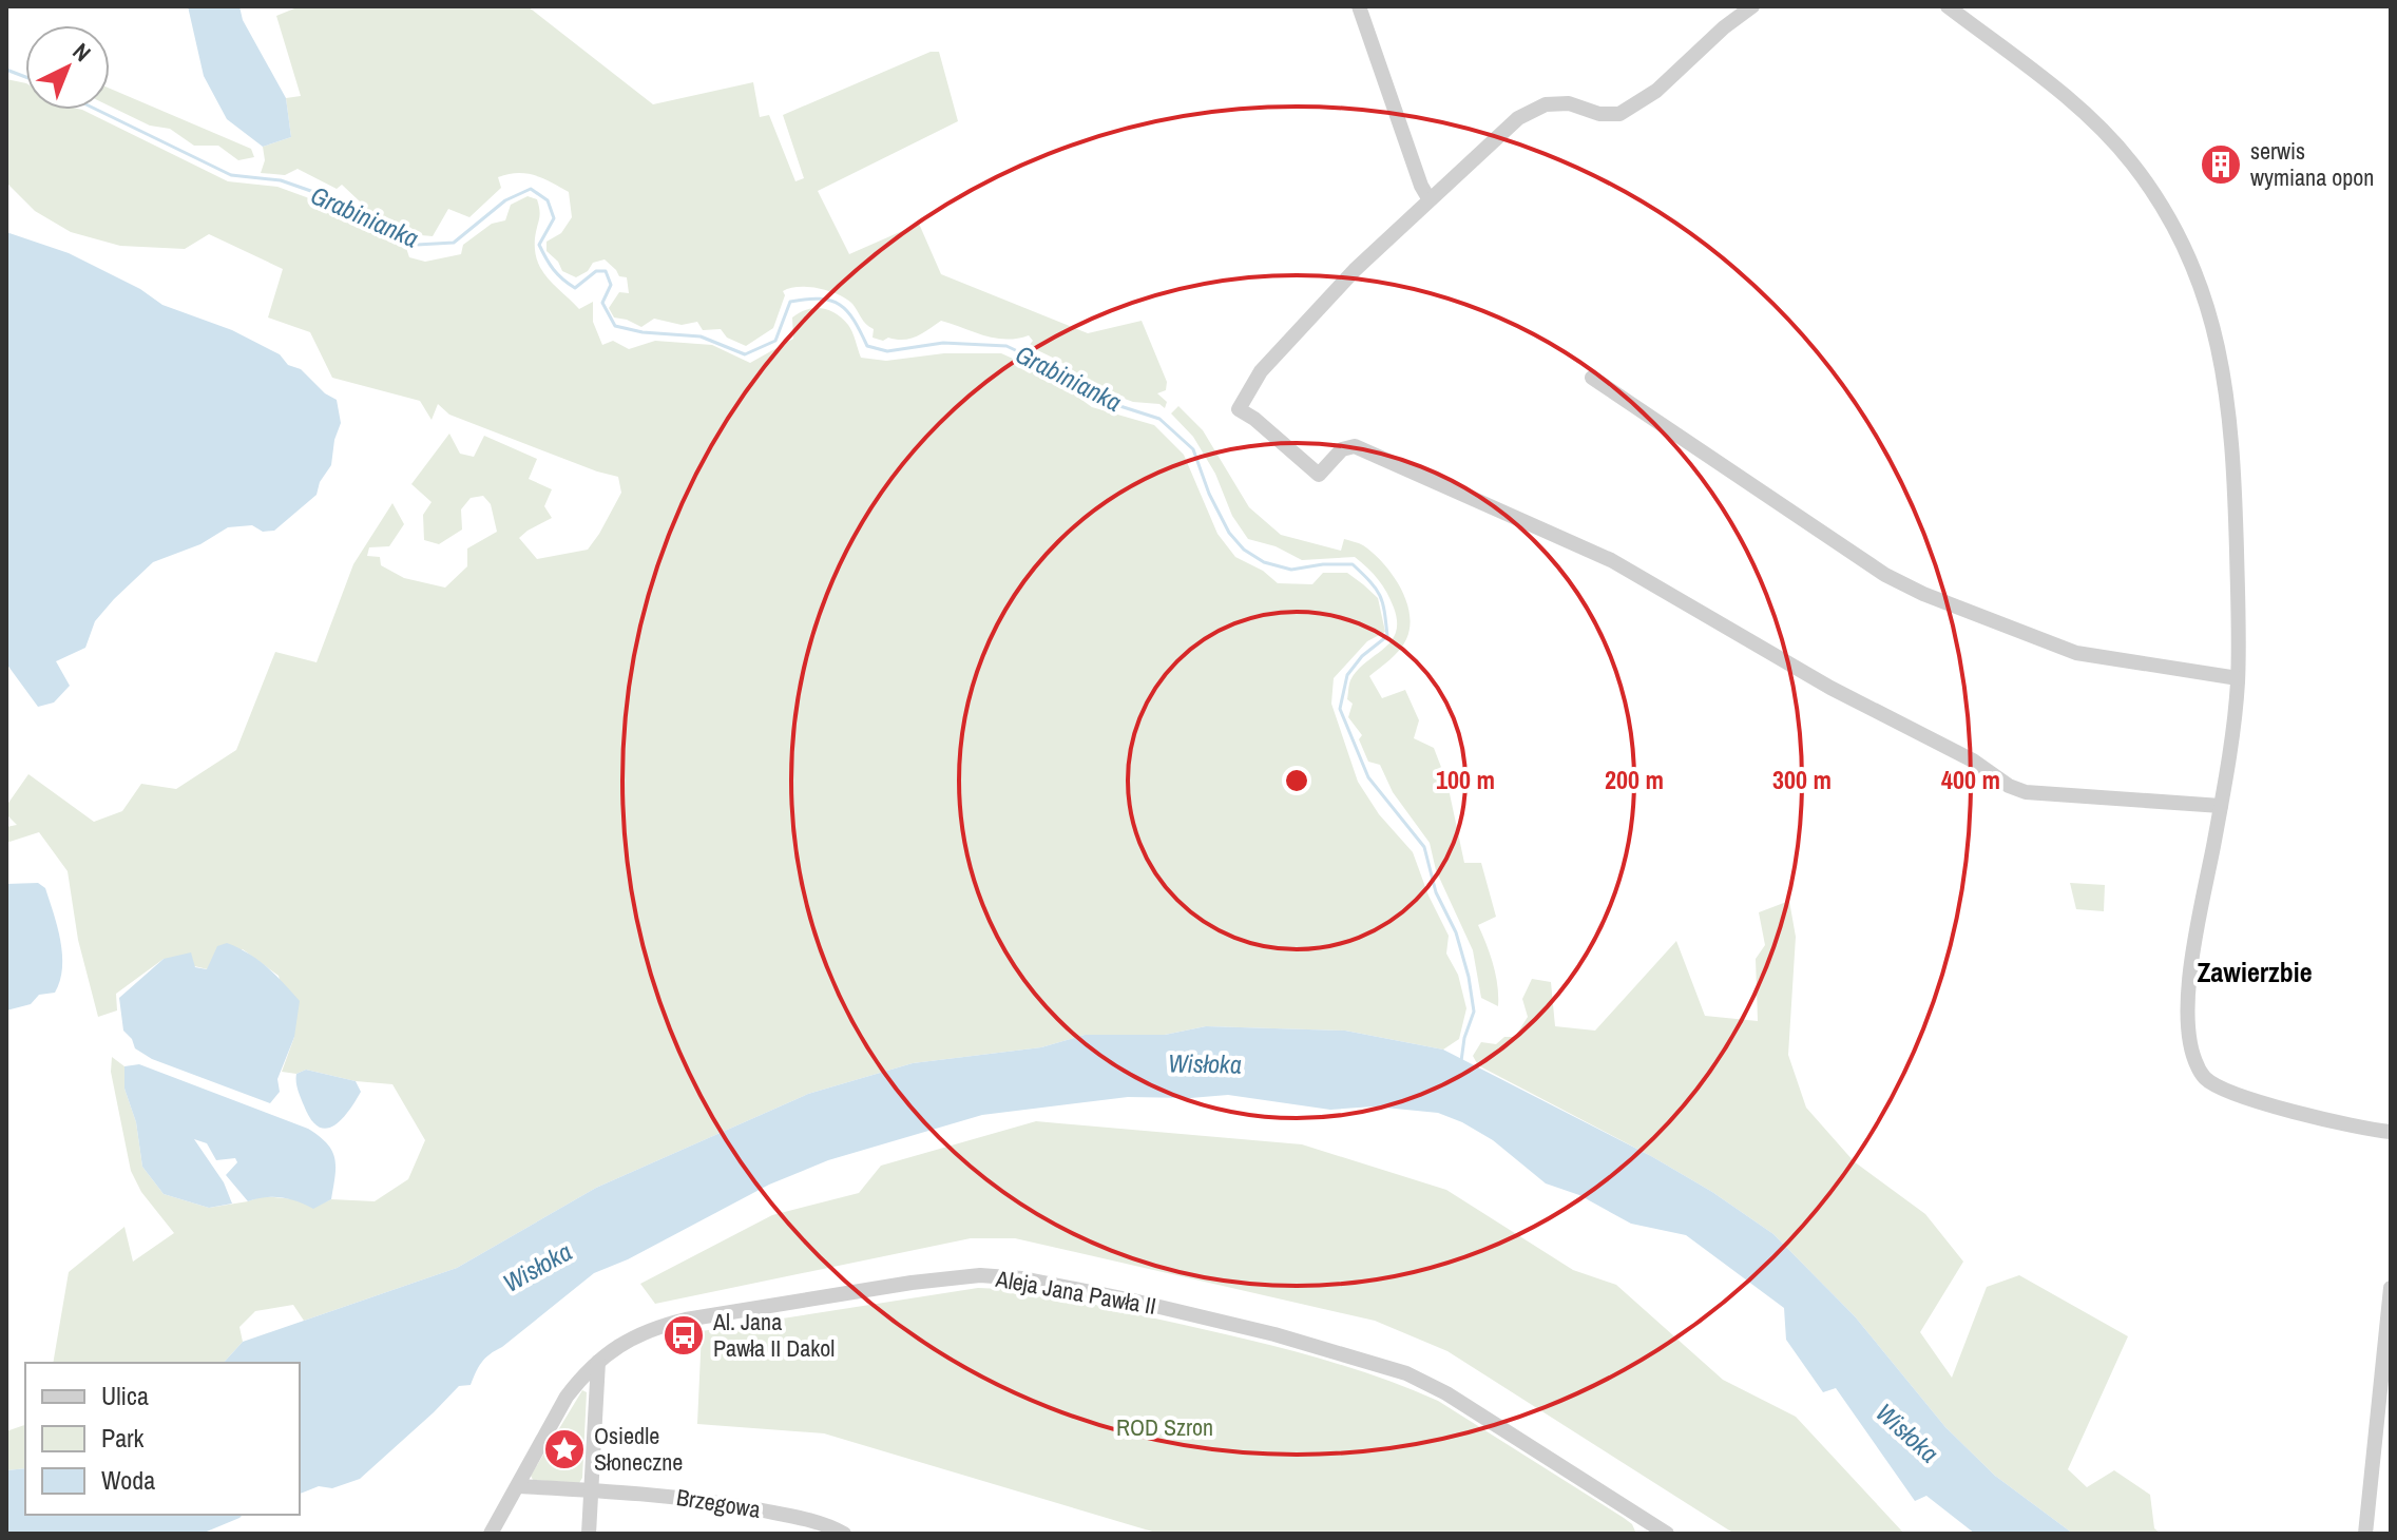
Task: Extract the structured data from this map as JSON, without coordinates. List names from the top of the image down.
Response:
{
  "streets": {
    "street": ["Aleja Jana Pawła II", "Brzegowa"]
  },
  "crossings": [
    ["Aleja Jana Pawła II", "Brzegowa"]
  ],
  "districts": ["Zawierzbie"],
  "water": ["Grabinianka", "Wisłoka"],
  "parks": ["ROD Szron"],
  "places": {
    "building": ["serwis wymiana opon"],
    "bus stop": ["Al. Jana Pawła II Dakol"],
    "place": ["Osiedle Słoneczne"]
  },
  "legend": ["Ulica", "Park", "Woda"],
  "north": "top right",
  "rings": [
    "100 m",
    "200 m",
    "300 m",
    "400 m"
  ]
}
